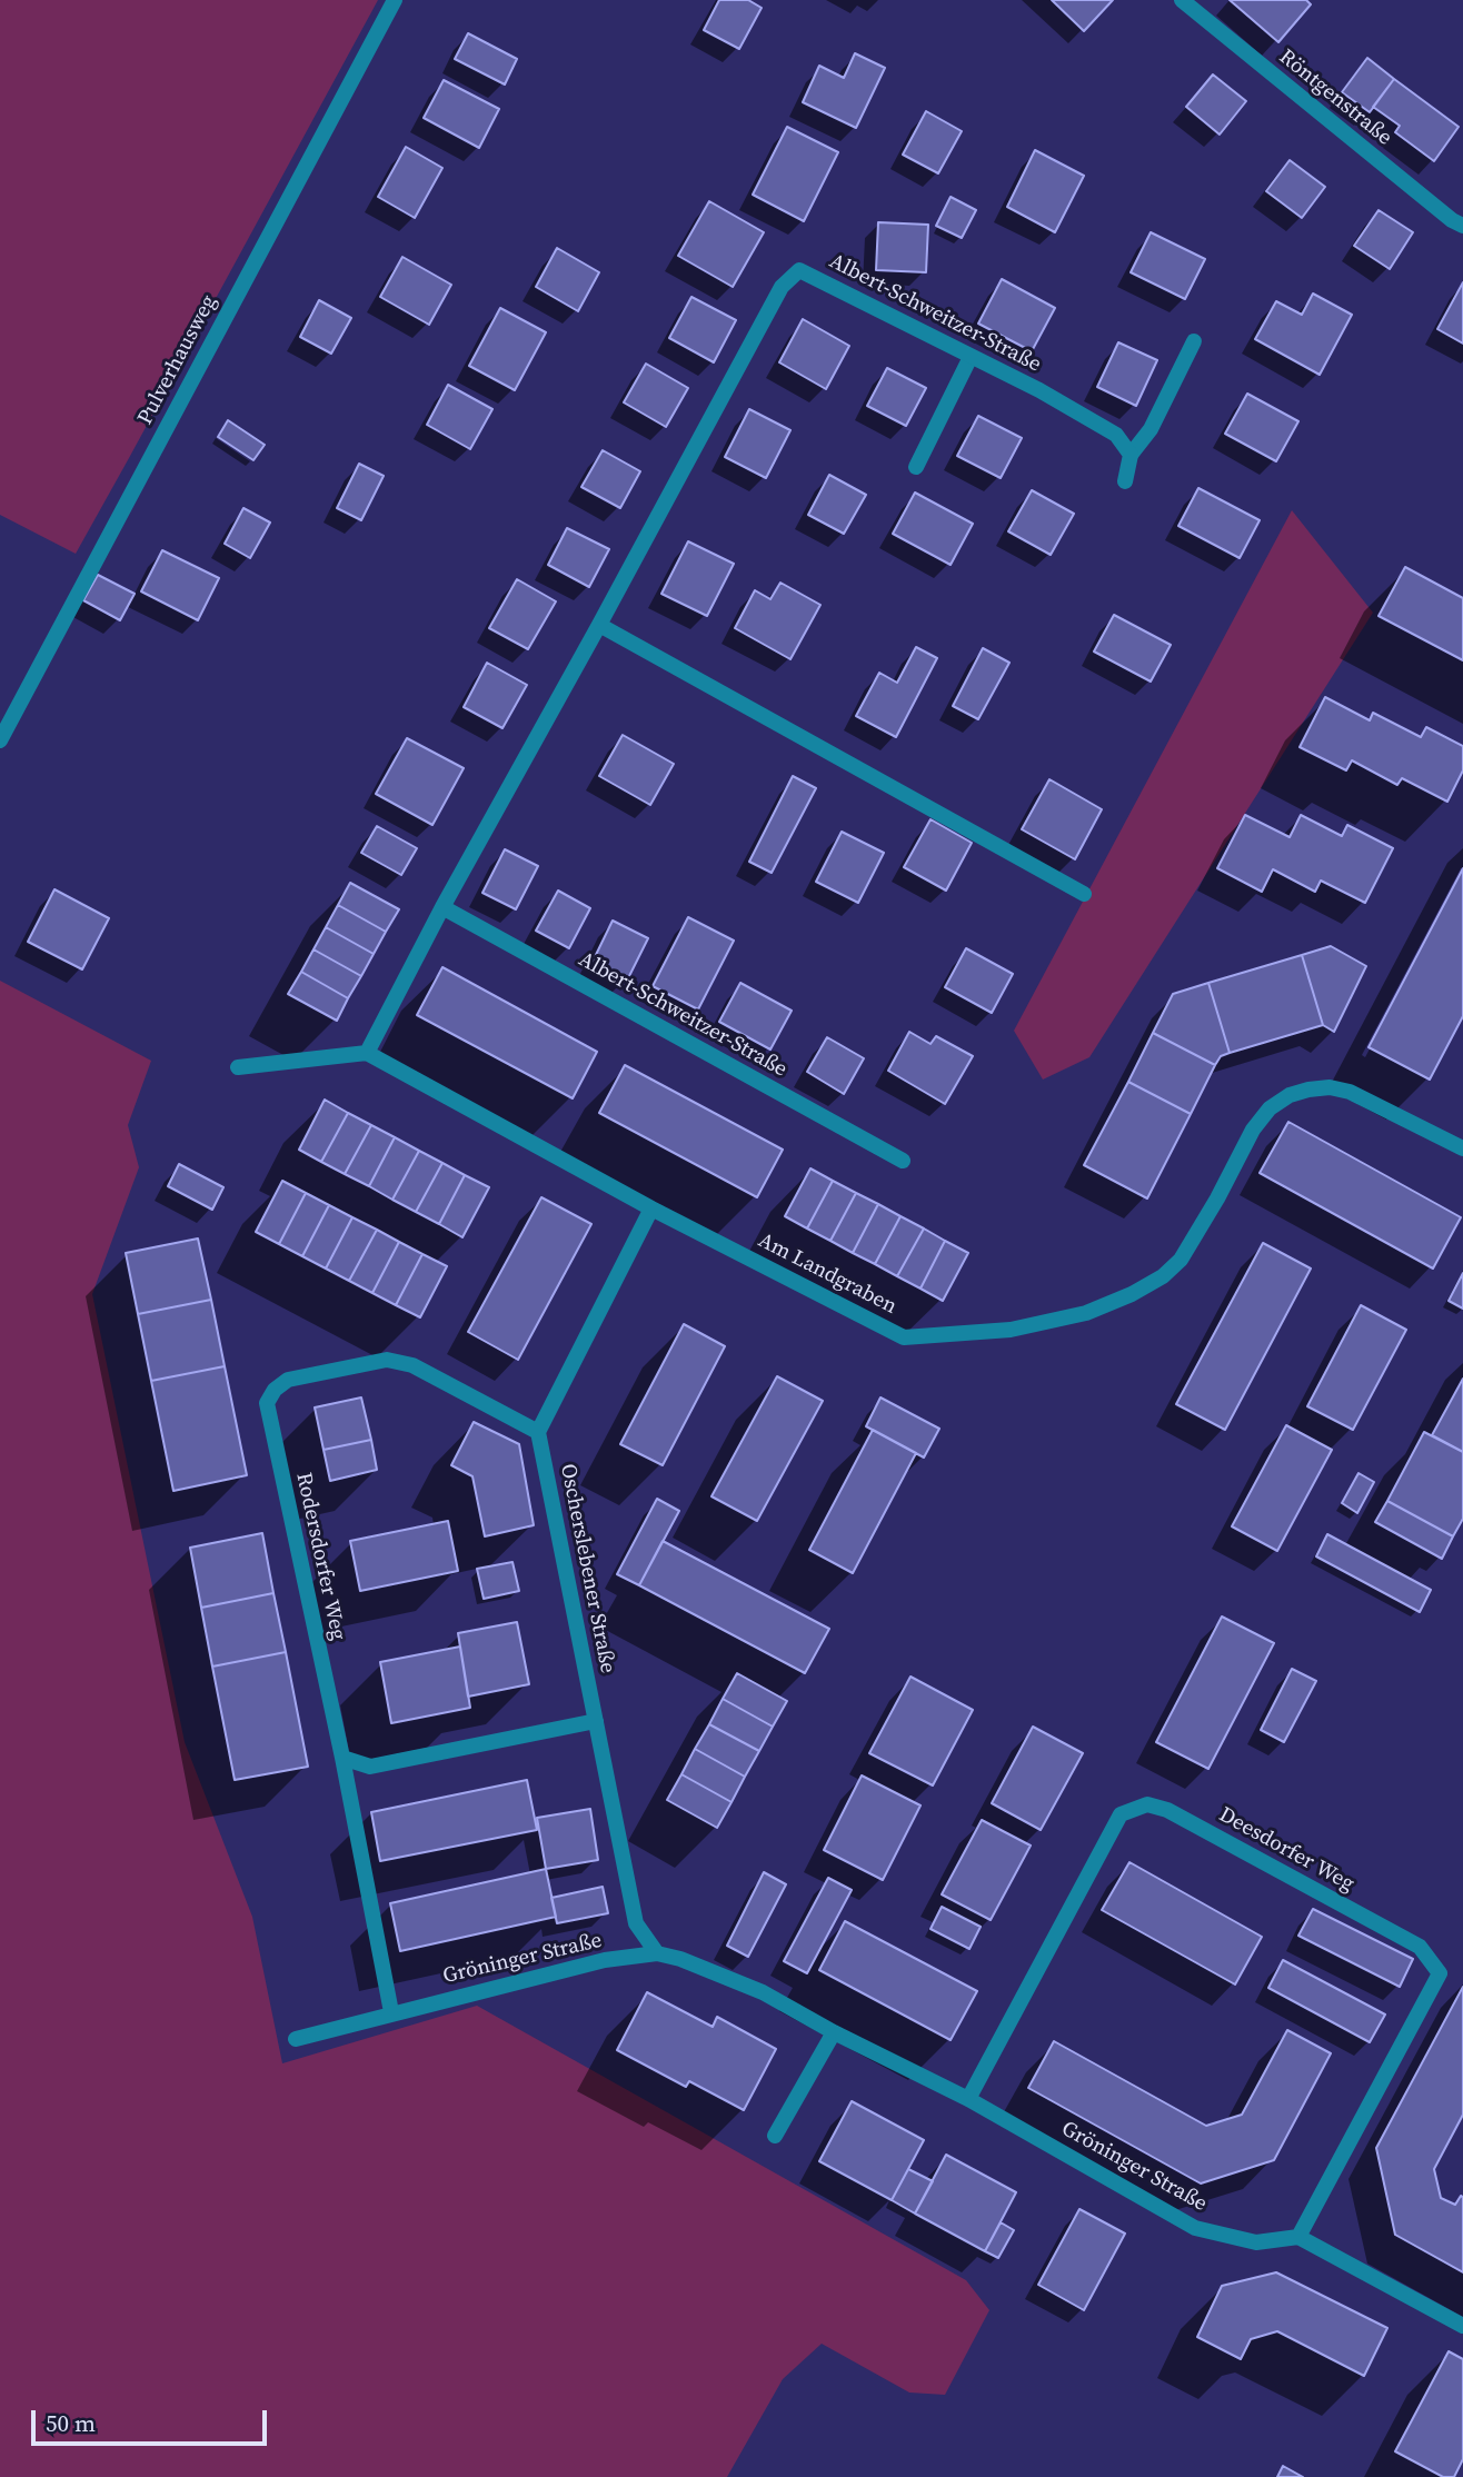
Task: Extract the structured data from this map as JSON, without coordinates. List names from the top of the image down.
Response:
{
  "streets": {
    "street": [
      "Röntgenstraße",
      "Albert-Schweitzer-Straße",
      "Pulverhausweg",
      "Am Landgraben",
      "Rodersdorfer Weg",
      "Oscherslebener Straße",
      "Deesdorfer Weg",
      "Gröninger Straße"
    ]
  },
  "crossings": [
    ["Albert-Schweitzer-Straße", "Am Landgraben"],
    ["Rodersdorfer Weg", "Oscherslebener Straße"],
    ["Oscherslebener Straße", "Gröninger Straße"],
    ["Deesdorfer Weg", "Gröninger Straße"]
  ],
  "scale_bar": "50 m"
}
